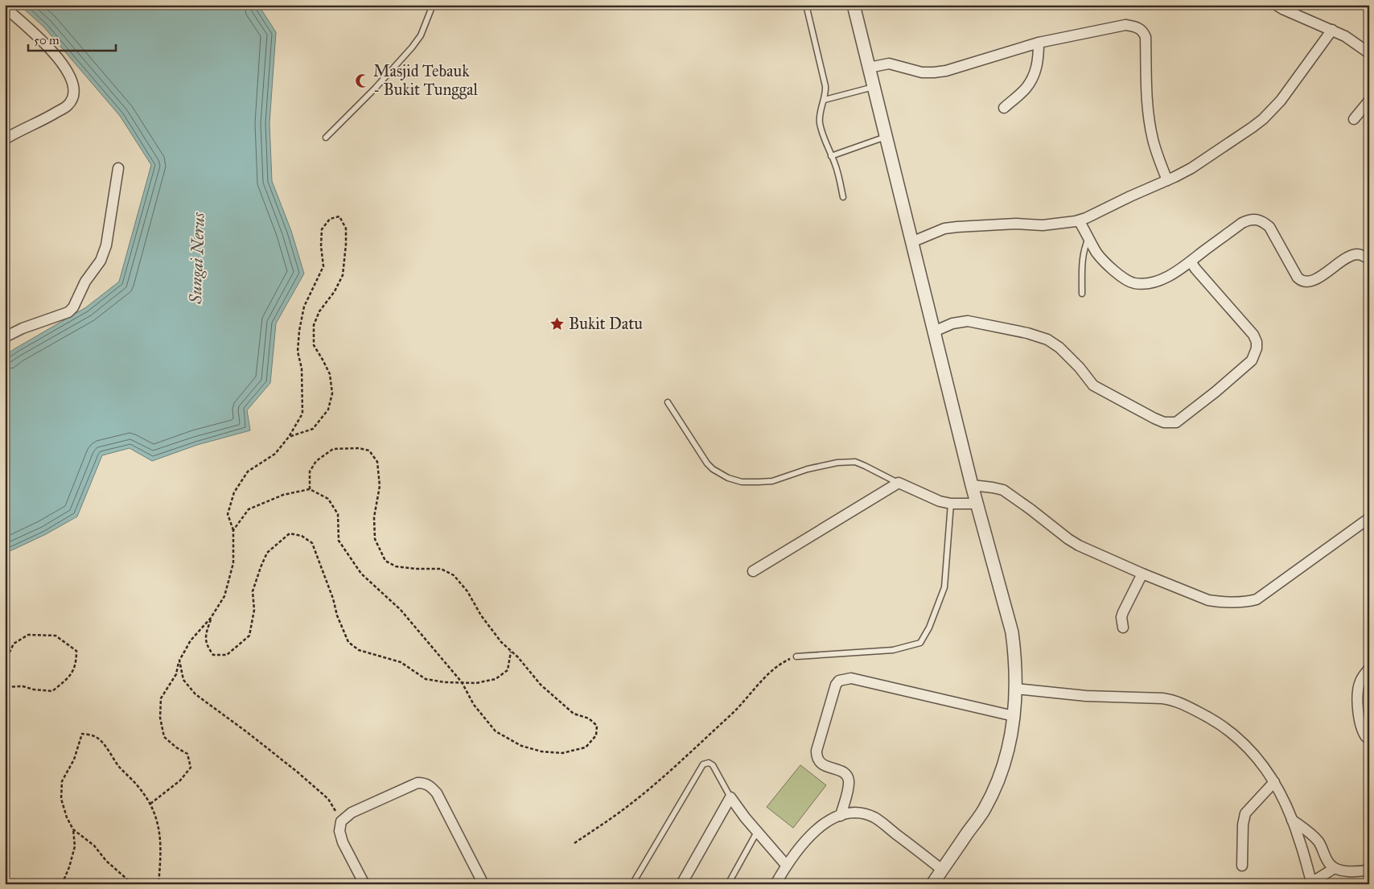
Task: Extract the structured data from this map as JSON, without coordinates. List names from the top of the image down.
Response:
{
  "water": ["Sungai Nerus"],
  "places": {
    "mosque": ["Masjid Tebauk - Bukit Tunggal"],
    "place": ["Bukit Datu"]
  },
  "scale_bar": "50 m"
}
